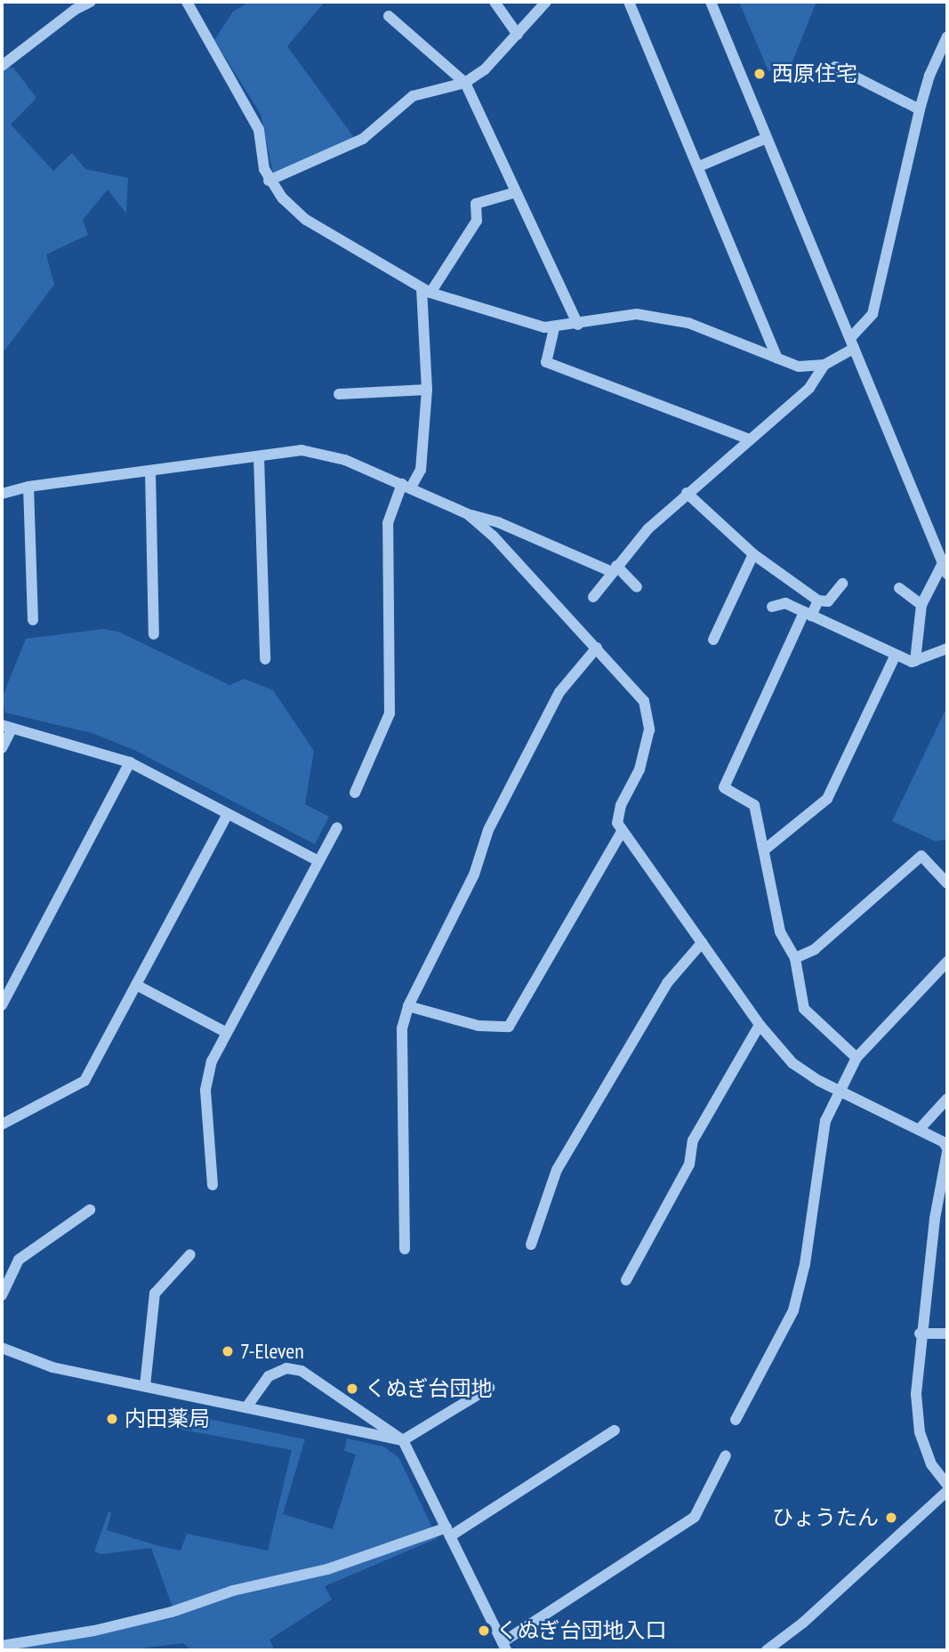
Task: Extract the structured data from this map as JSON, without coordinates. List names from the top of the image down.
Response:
{
  "places": [
    "西原住宅",
    "7-Eleven",
    "くぬぎ台団地",
    "内田薬局",
    "ひょうたん",
    "くぬぎ台団地入口"
  ]
}
